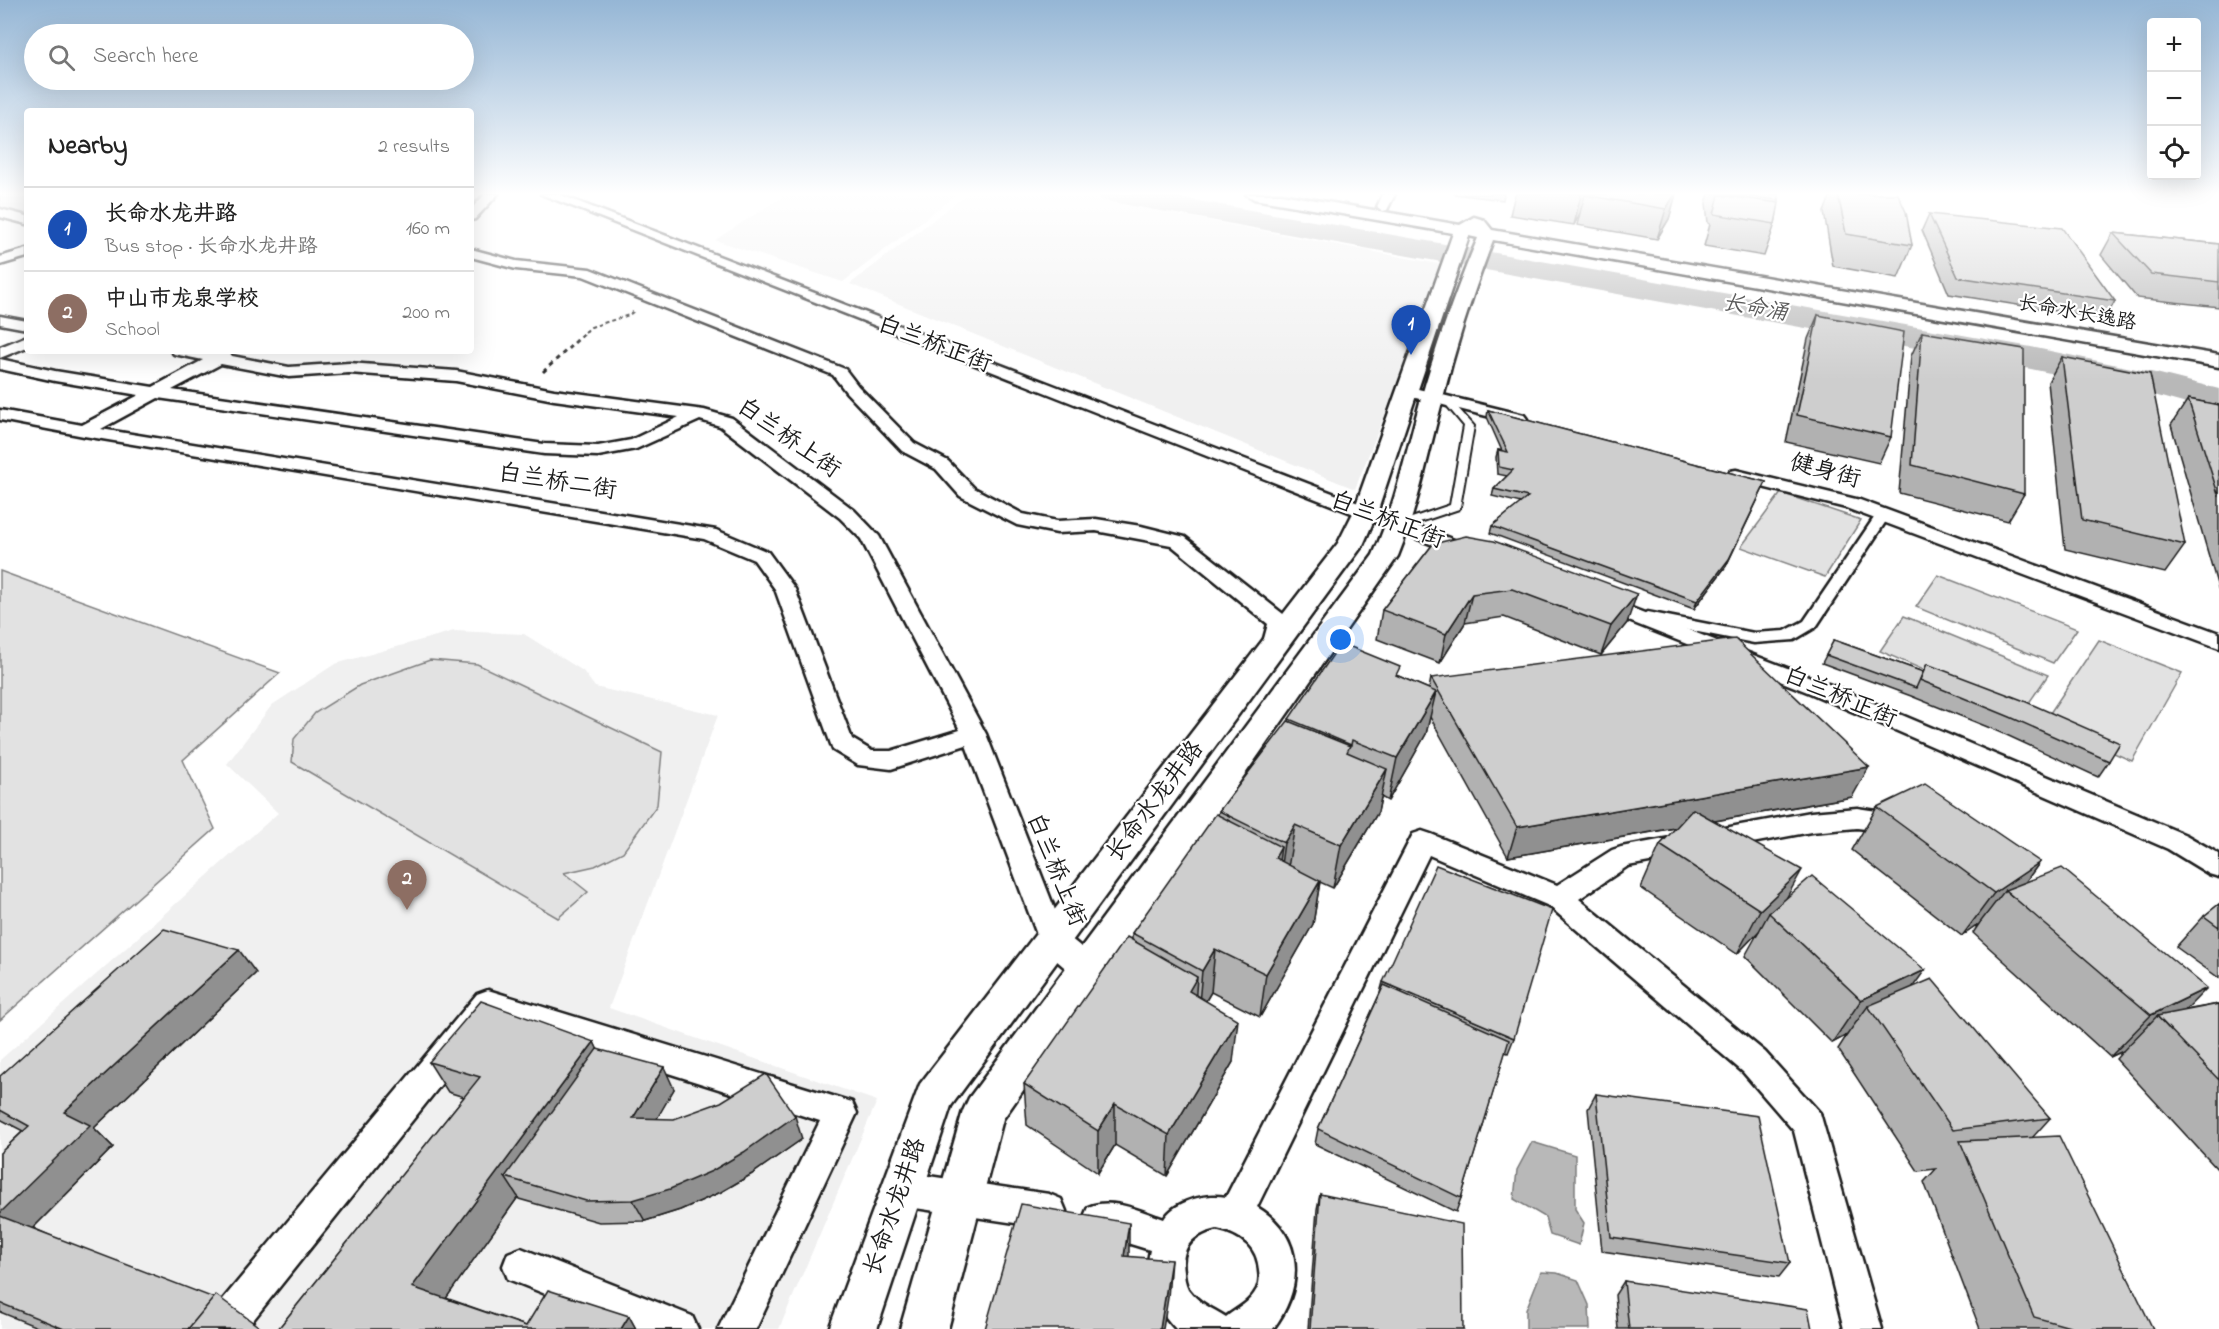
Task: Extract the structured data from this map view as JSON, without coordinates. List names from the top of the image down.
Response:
{
  "streets": {
    "street": [
      "长命水长逸路",
      "白兰桥正街",
      "白兰桥上街",
      "健身街",
      "白兰桥二街",
      "长命水龙井路"
    ]
  },
  "crossings": [
    ["白兰桥正街", "长命水龙井路"],
    ["白兰桥上街", "白兰桥二街"],
    ["白兰桥上街", "长命水龙井路"]
  ],
  "water": ["长命涌"],
  "page": {
    "map_buttons": ["+", "−"],
    "search": "Search here",
    "heading": ["Nearby", "2 results"],
    "list": [
      {
        "mark": "1",
        "name": "长命水龙井路",
        "note": "Bus stop · 长命水龙井路",
        "value": "160 m"
      },
      {
        "mark": "2",
        "name": "中山市龙泉学校",
        "note": "School",
        "value": "200 m"
      }
    ],
    "pins": ["1", "2"]
  }
}
